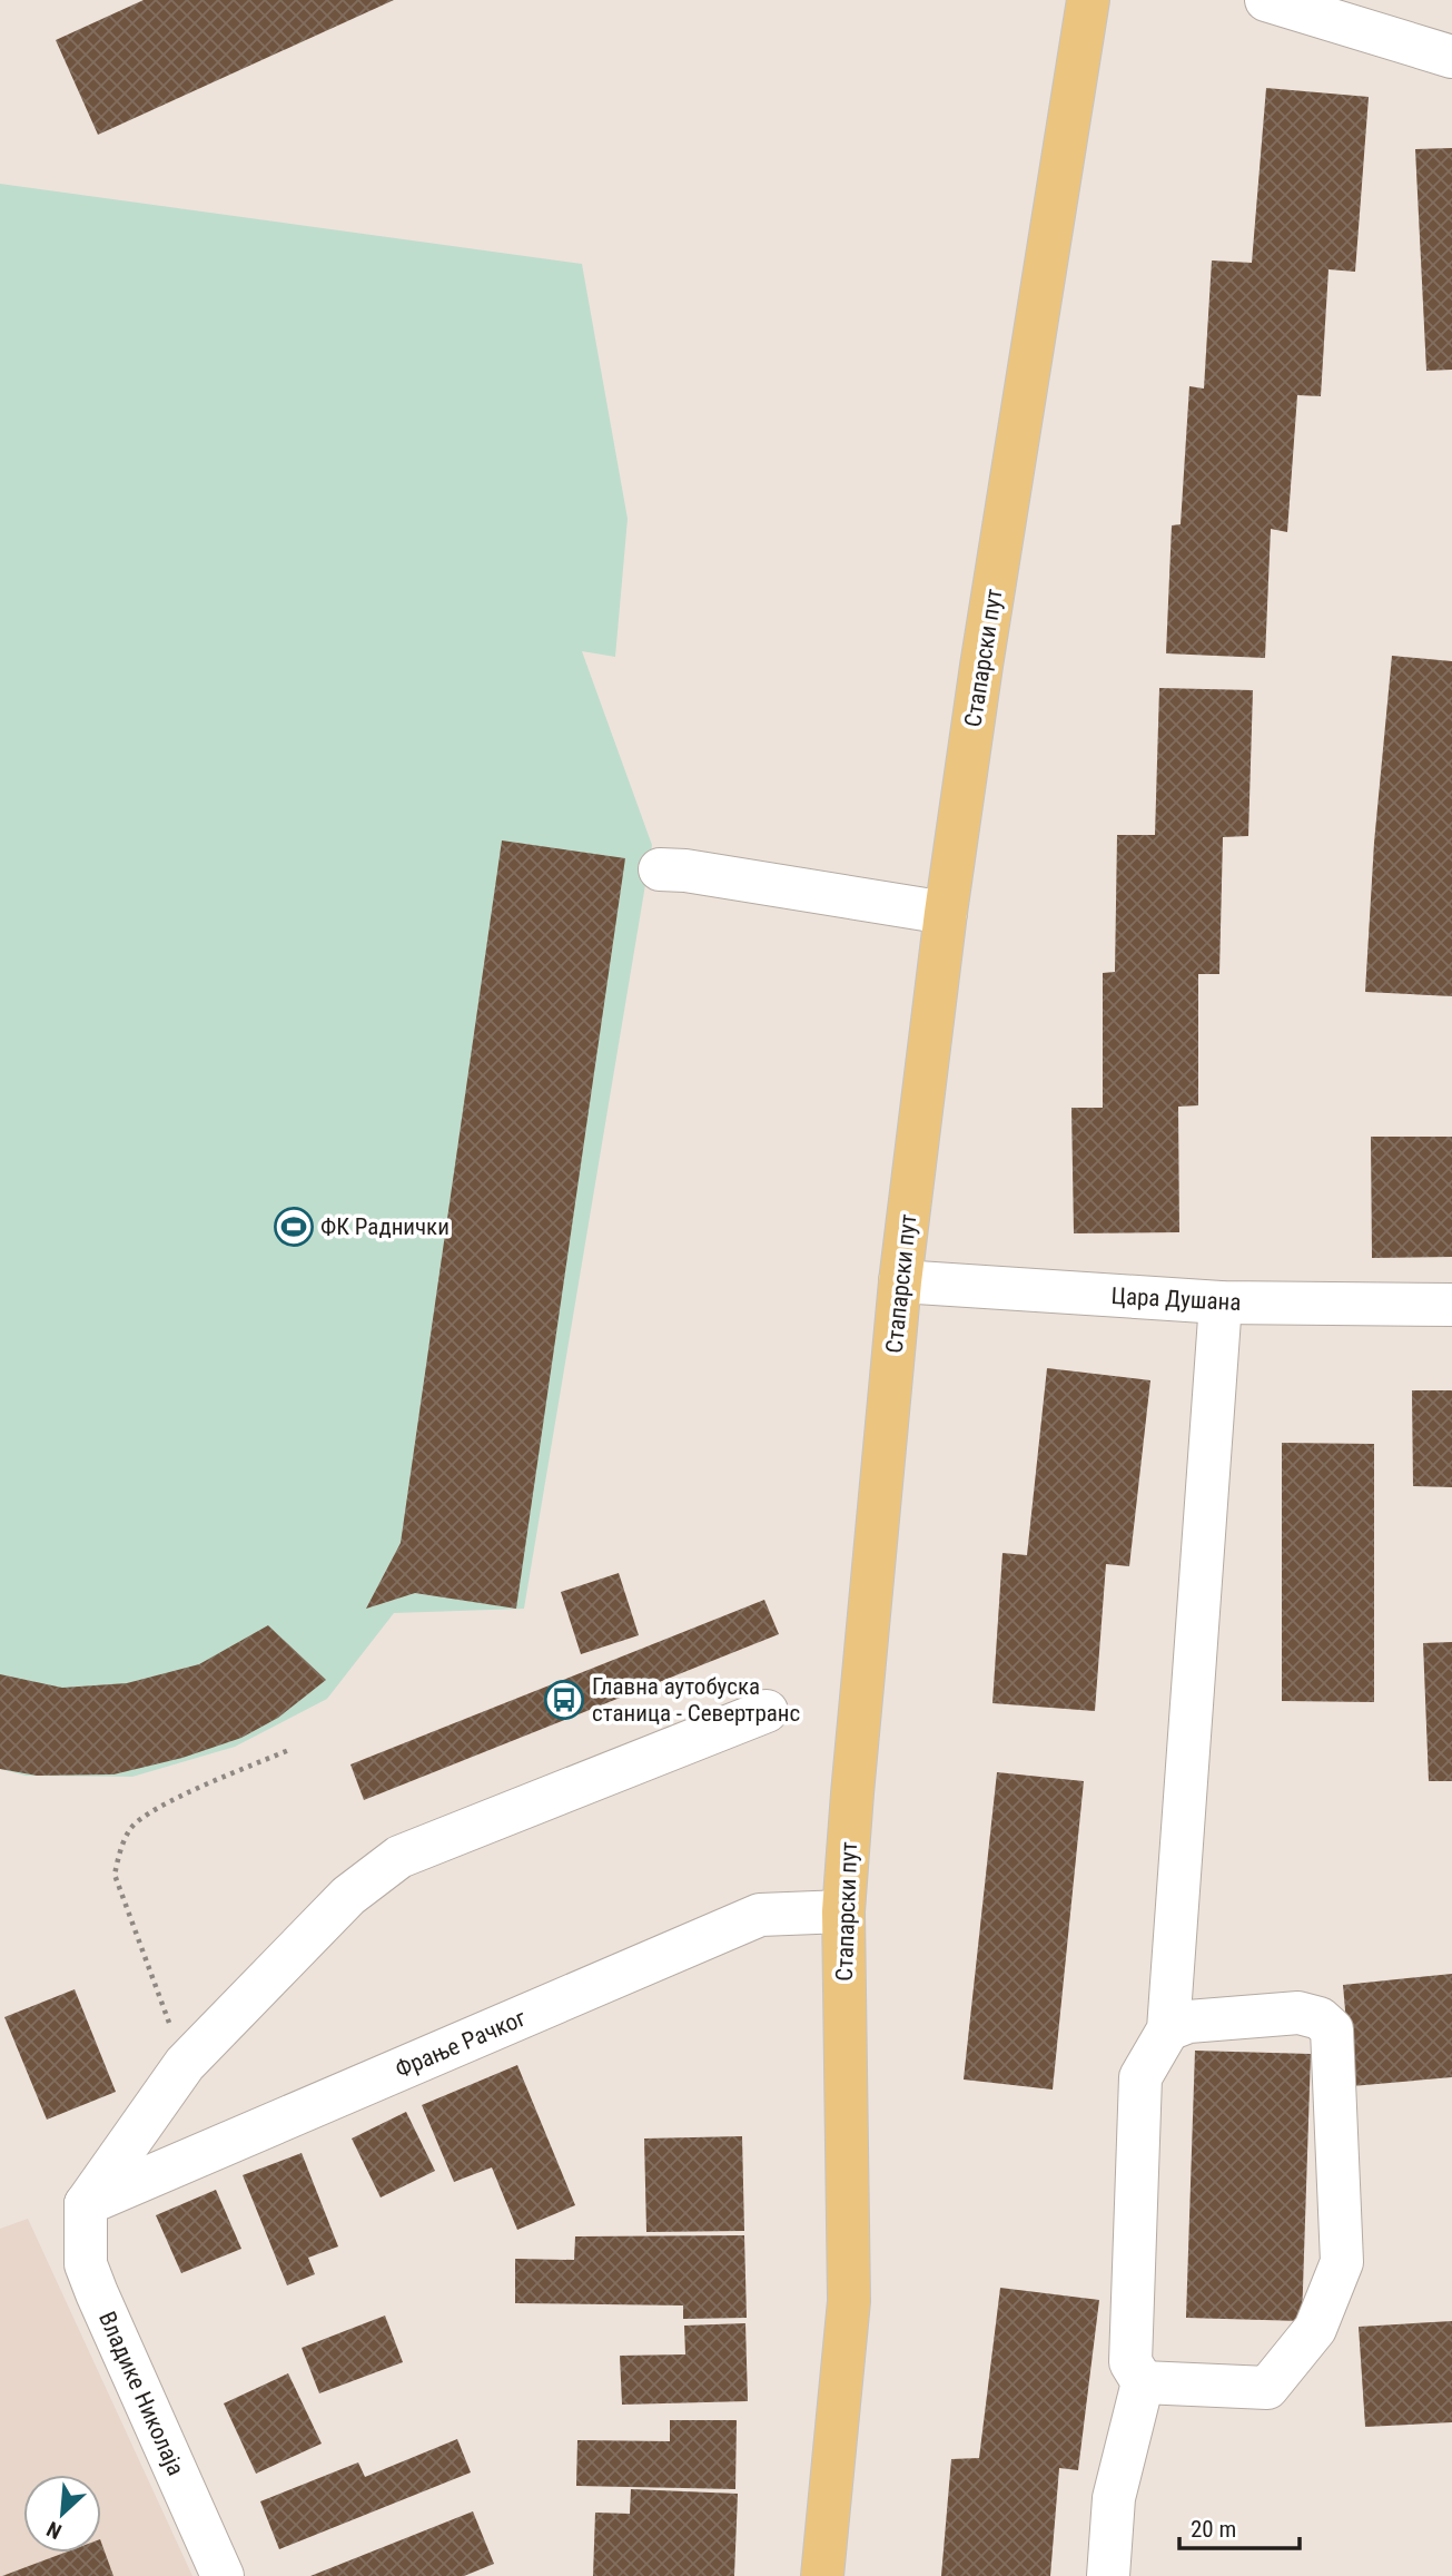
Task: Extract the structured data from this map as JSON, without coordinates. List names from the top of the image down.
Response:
{
  "streets": {
    "main road": ["Стапарски пут"],
    "street": ["Цара Душана", "Фрање Рачког", "Владике Николаја"]
  },
  "crossings": [
    ["Стапарски пут", "Цара Душана"],
    ["Стапарски пут", "Фрање Рачког"],
    ["Фрање Рачког", "Владике Николаја"]
  ],
  "places": {
    "sports": ["ФК Раднички"],
    "bus stop": ["Главна аутобуска станица - Севертранс"]
  },
  "scale_bar": "20 m",
  "north": "bottom left"
}
